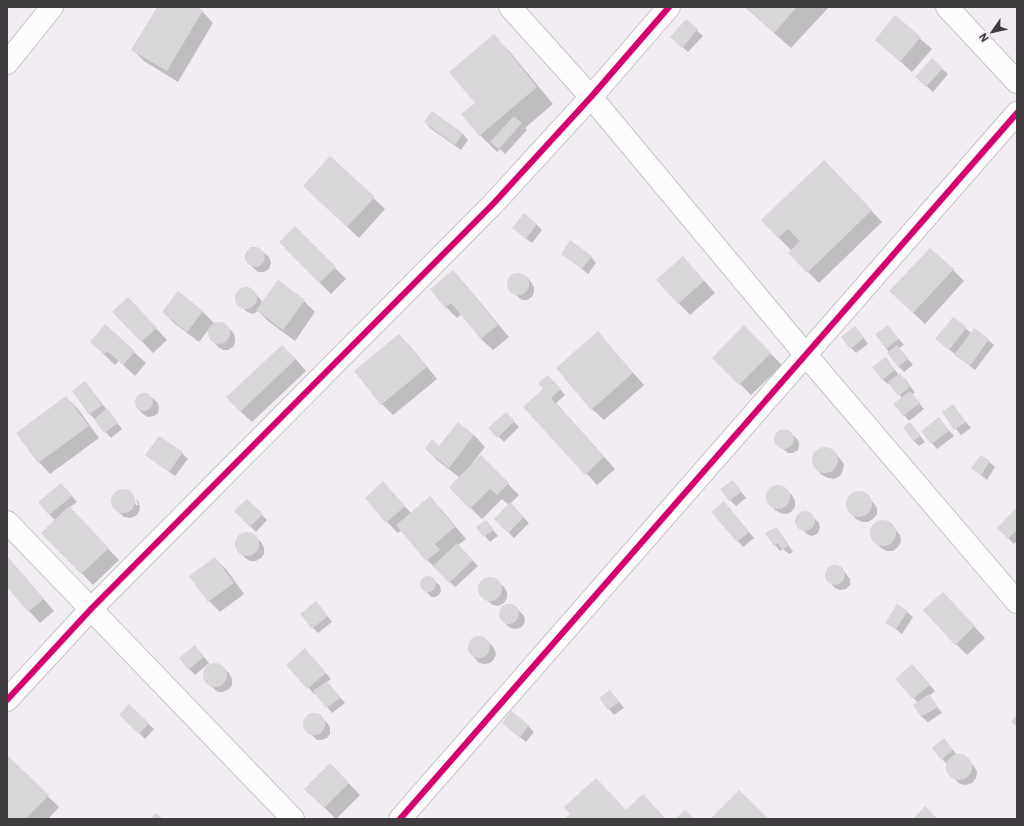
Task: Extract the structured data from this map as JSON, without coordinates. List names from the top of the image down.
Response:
{
  "north": "bottom left"
}
